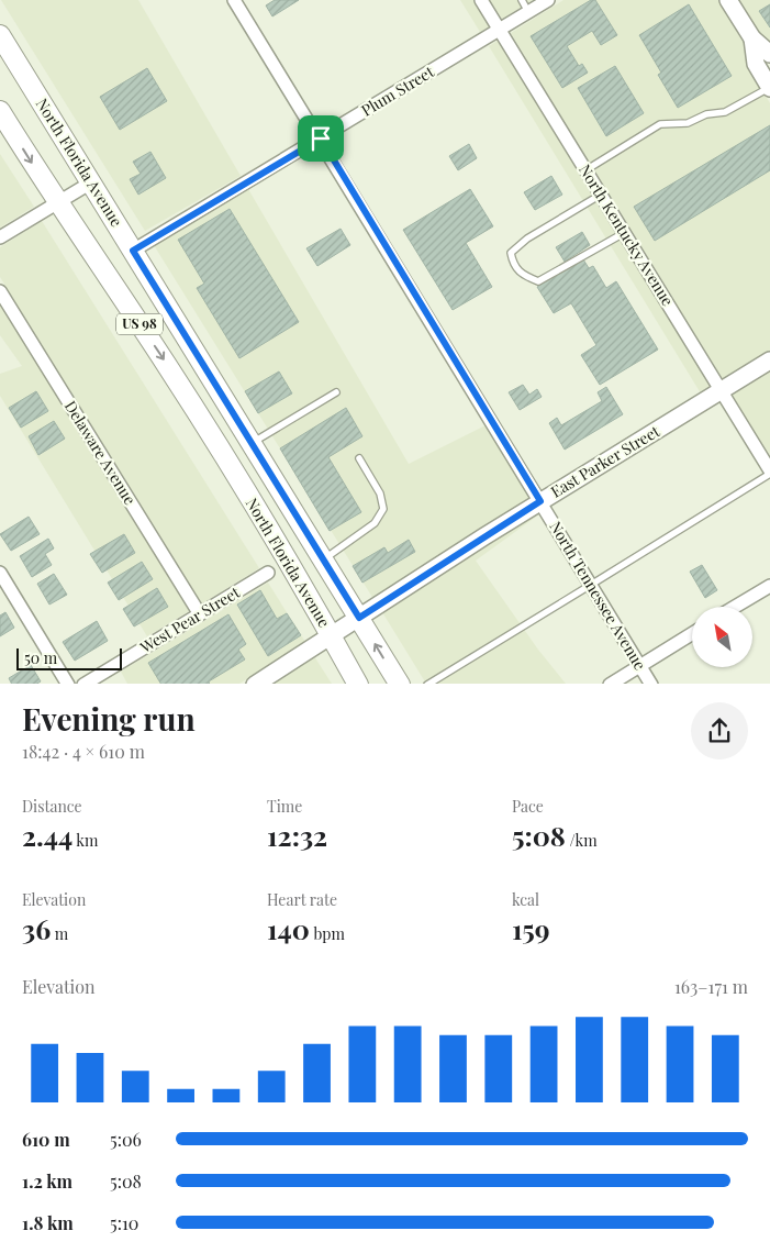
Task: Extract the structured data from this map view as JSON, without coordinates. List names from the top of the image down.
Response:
{
  "streets": {
    "main road": ["North Florida Avenue", "US 98"],
    "street": [
      "Plum Street",
      "North Kentucky Avenue",
      "Delaware Avenue",
      "East Parker Street",
      "North Tennessee Avenue",
      "West Pear Street"
    ]
  },
  "crossings": [
    ["Plum Street", "North Florida Avenue"],
    ["Plum Street", "North Kentucky Avenue"],
    ["Plum Street", "North Tennessee Avenue"],
    ["North Florida Avenue", "East Parker Street"],
    ["North Kentucky Avenue", "East Parker Street"],
    ["Delaware Avenue", "West Pear Street"],
    ["East Parker Street", "North Tennessee Avenue"]
  ],
  "scale_bar": "50 m",
  "north": "top left",
  "page": {
    "scale": "50 m",
    "heading": ["Evening run", "18:42 · 4 × 610 m"],
    "stats": [
      ["Distance", "2.44 km"],
      ["Time", "12:32"],
      ["Pace", "5:08 /km"],
      ["Elevation", "36 m"],
      ["Heart rate", "140 bpm"],
      ["kcal", "159"]
    ],
    "chart": ["Elevation", "163–171 m"],
    "list": [
      {
        "name": "610 m",
        "note": "5:06"
      },
      {
        "name": "1.2 km",
        "note": "5:08"
      },
      {
        "name": "1.8 km",
        "note": "5:10"
      }
    ]
  }
}
